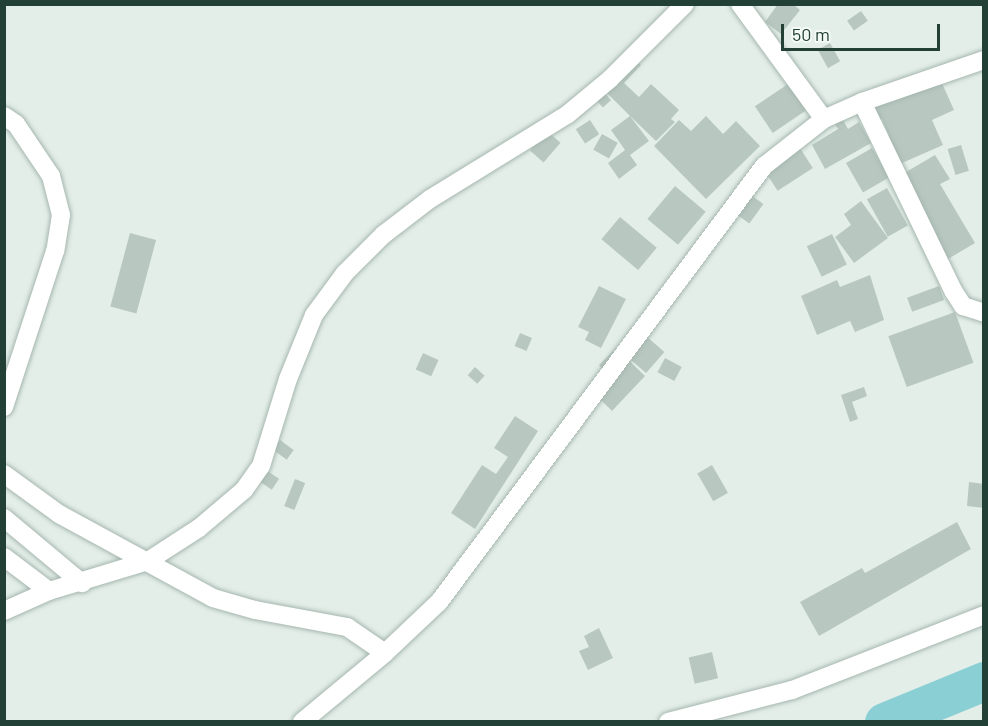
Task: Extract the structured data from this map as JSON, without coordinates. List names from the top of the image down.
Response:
{
  "scale_bar": "50 m"
}
